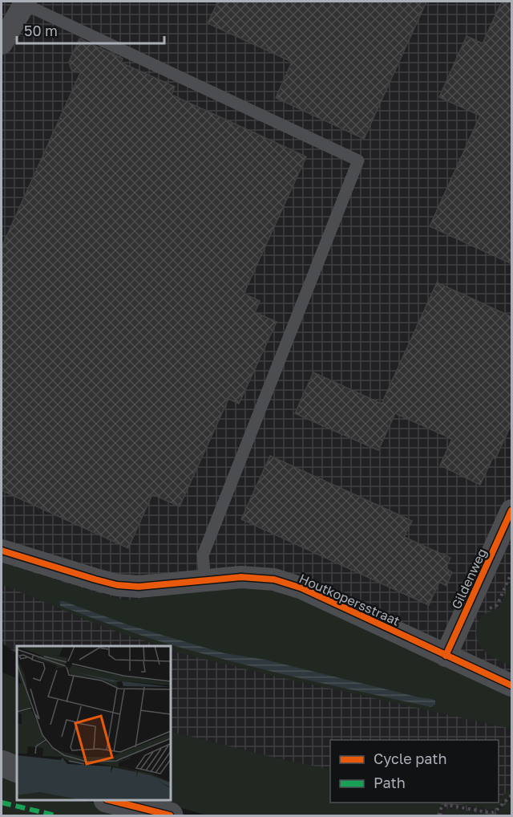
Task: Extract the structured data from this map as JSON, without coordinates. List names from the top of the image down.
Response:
{
  "streets": {
    "street": ["Gildenweg", "Houtkopersstraat"]
  },
  "crossings": [
    ["Gildenweg", "Houtkopersstraat"]
  ],
  "legend": ["Cycle path", "Path"],
  "scale_bar": "50 m"
}
